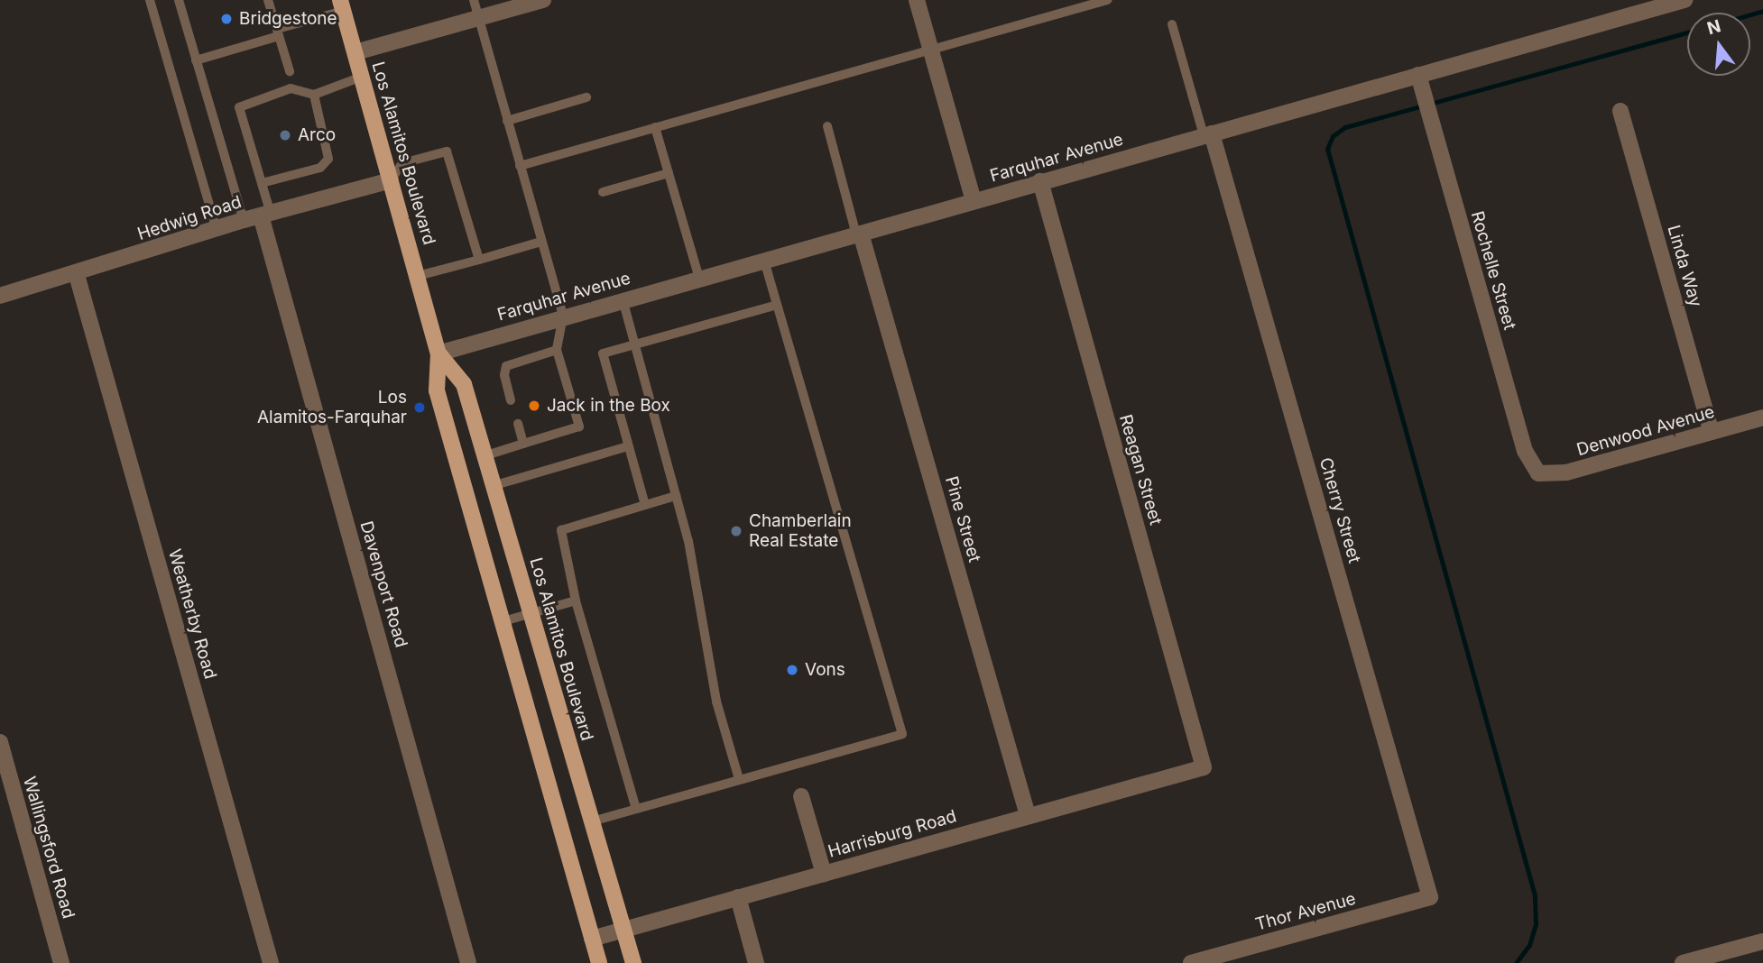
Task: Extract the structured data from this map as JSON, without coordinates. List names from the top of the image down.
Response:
{
  "streets": {
    "main road": ["Los Alamitos Boulevard"],
    "street": [
      "Farquhar Avenue",
      "Hedwig Road",
      "Linda Way",
      "Rochelle Street",
      "Denwood Avenue",
      "Reagan Street",
      "Cherry Street",
      "Pine Street",
      "Davenport Road",
      "Weatherby Road",
      "Harrisburg Road",
      "Wallingsford Road",
      "Thor Avenue"
    ]
  },
  "crossings": [
    ["Los Alamitos Boulevard", "Farquhar Avenue"],
    ["Los Alamitos Boulevard", "Hedwig Road"],
    ["Los Alamitos Boulevard", "Harrisburg Road"],
    ["Farquhar Avenue", "Rochelle Street"],
    ["Farquhar Avenue", "Reagan Street"],
    ["Farquhar Avenue", "Cherry Street"],
    ["Farquhar Avenue", "Pine Street"],
    ["Hedwig Road", "Davenport Road"],
    ["Hedwig Road", "Weatherby Road"],
    ["Linda Way", "Denwood Avenue"],
    ["Rochelle Street", "Denwood Avenue"],
    ["Reagan Street", "Harrisburg Road"],
    ["Cherry Street", "Thor Avenue"],
    ["Pine Street", "Harrisburg Road"]
  ],
  "places": [
    "Bridgestone",
    "Arco",
    "Jack in the Box",
    "Los Alamitos-Farquhar",
    "Chamberlain Real Estate",
    "Vons"
  ],
  "north": "top"
}
